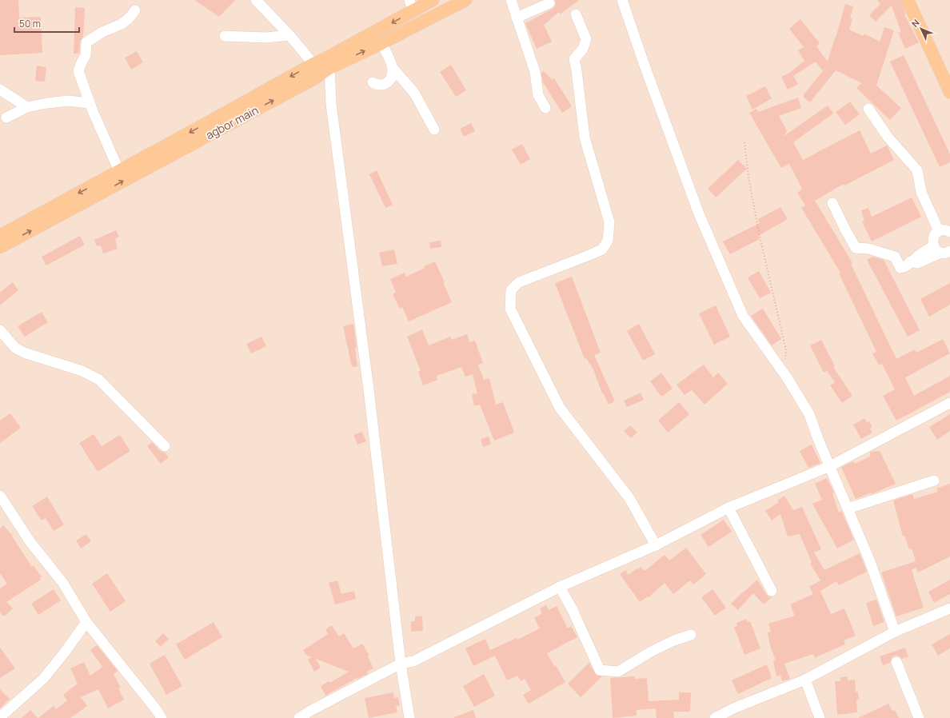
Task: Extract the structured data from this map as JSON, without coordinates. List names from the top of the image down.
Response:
{
  "streets": {
    "main road": ["agbor main"]
  },
  "scale_bar": "50 m",
  "north": "top left"
}
